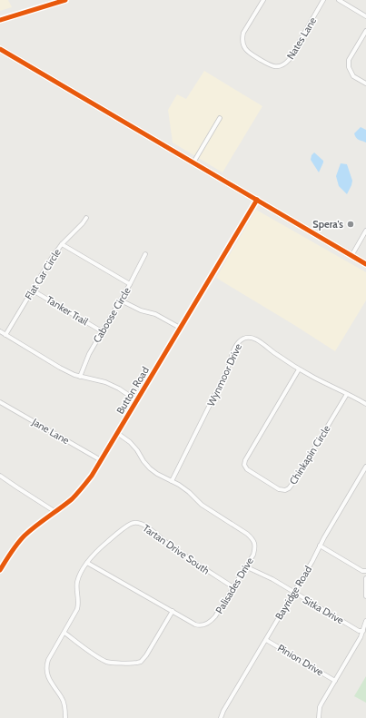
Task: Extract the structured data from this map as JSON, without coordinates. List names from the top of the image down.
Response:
{
  "streets": {
    "street": [
      "Nates Lane",
      "Flat Car Circle",
      "Tanker Trail",
      "Caboose Circle",
      "Wynmoor Drive",
      "Button Road",
      "Jane Lane",
      "Chinkapin Circle",
      "Tartan Drive South",
      "Palisades Drive",
      "Bayridge Road",
      "Sitka Drive",
      "Pinion Drive"
    ]
  },
  "crossings": [
    ["Flat Car Circle", "Tanker Trail"],
    ["Tanker Trail", "Caboose Circle"],
    ["Wynmoor Drive", "Chinkapin Circle"],
    ["Wynmoor Drive", "Palisades Drive"],
    ["Button Road", "Jane Lane"],
    ["Button Road", "Palisades Drive"],
    ["Tartan Drive South", "Palisades Drive"],
    ["Palisades Drive", "Sitka Drive"],
    ["Bayridge Road", "Sitka Drive"],
    ["Bayridge Road", "Pinion Drive"]
  ],
  "places": ["Spera's"]
}
